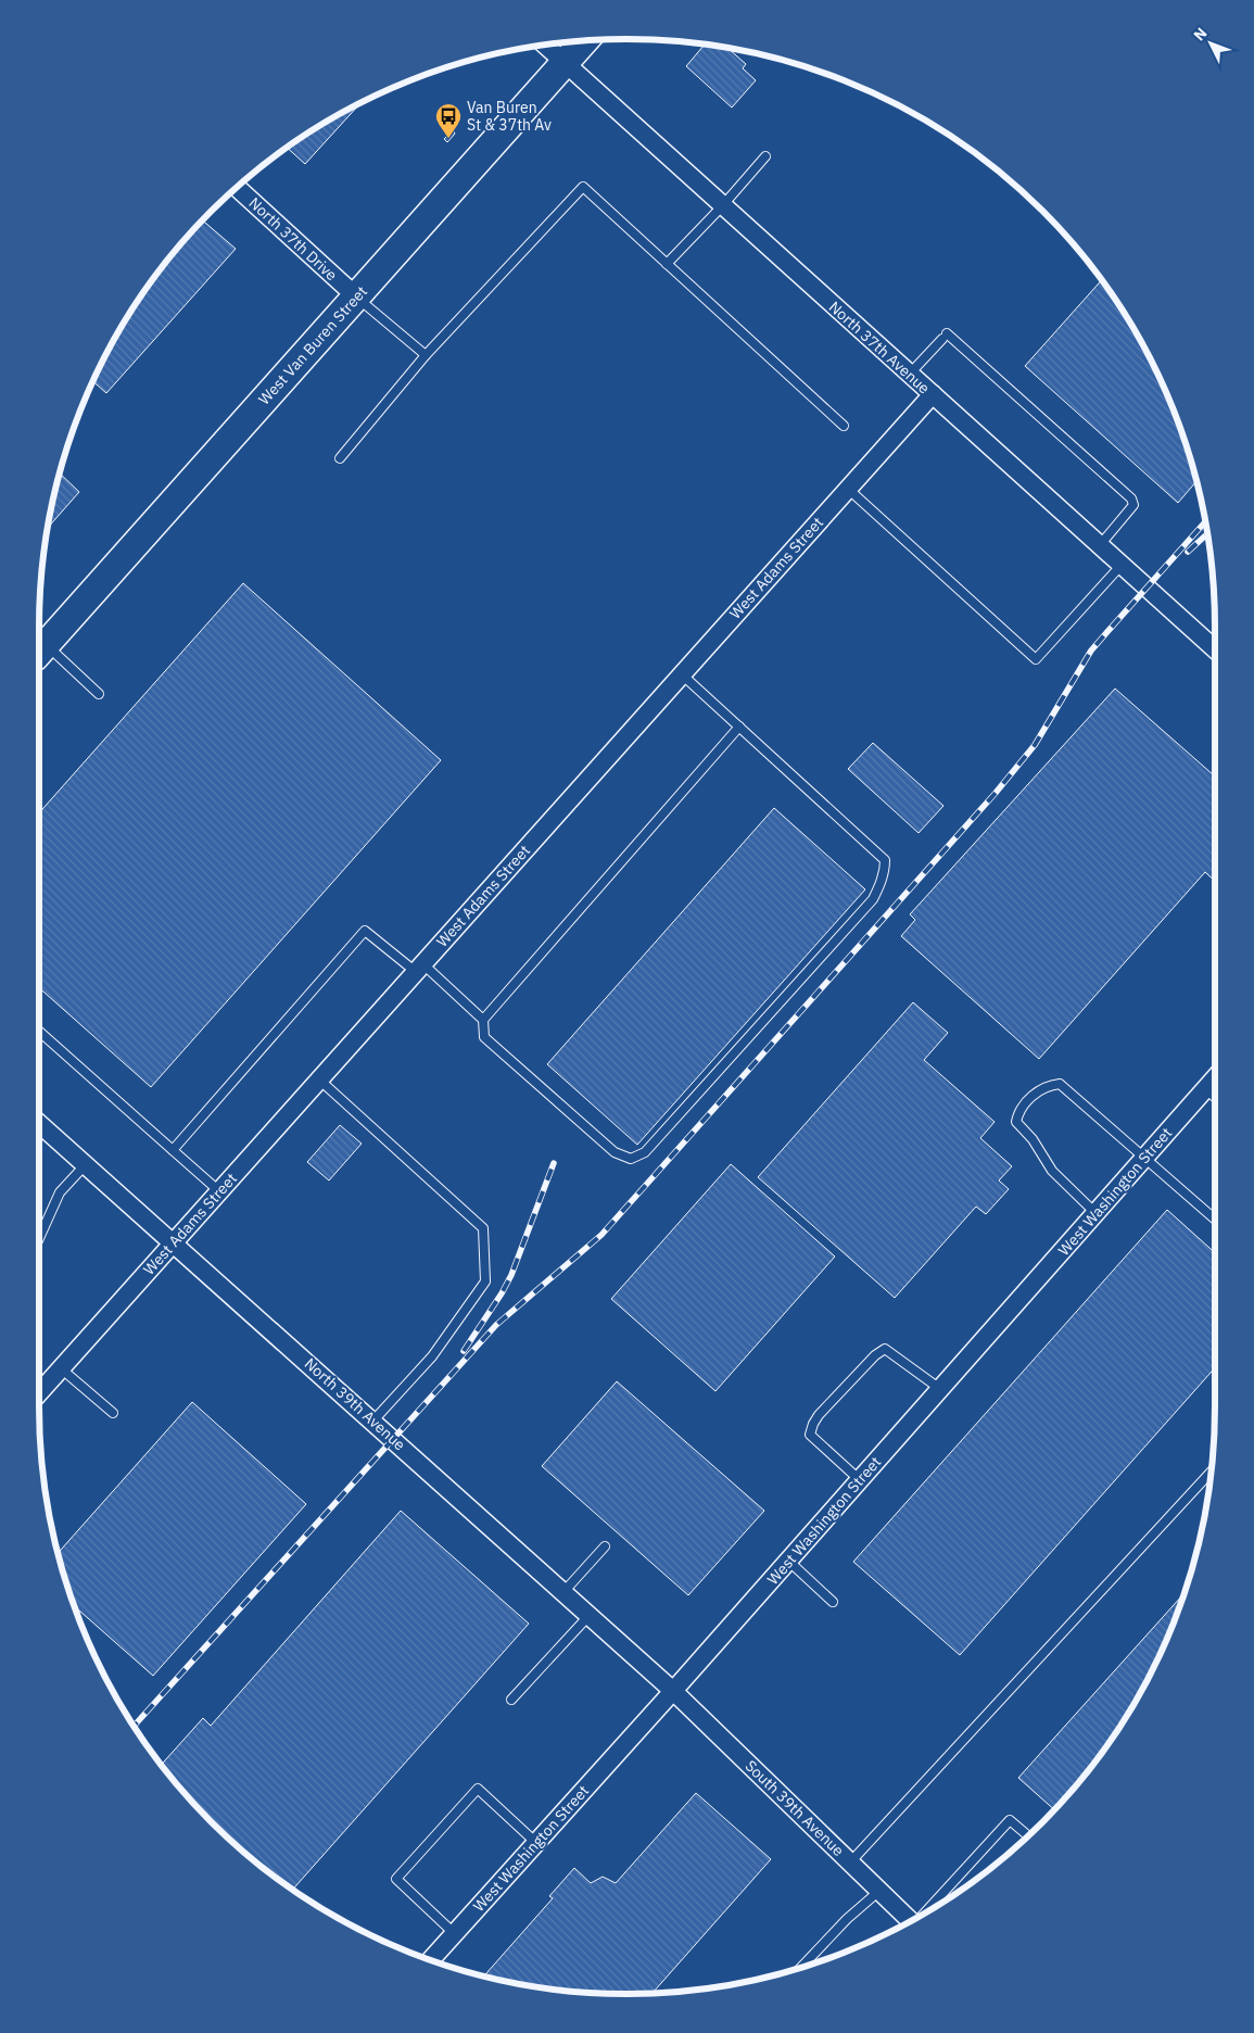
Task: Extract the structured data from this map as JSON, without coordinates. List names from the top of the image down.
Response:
{
  "streets": {
    "main road": ["West Van Buren Street"],
    "street": [
      "North 37th Drive",
      "North 37th Avenue",
      "West Adams Street",
      "West Washington Street",
      "North 39th Avenue",
      "South 39th Avenue"
    ]
  },
  "crossings": [
    ["North 37th Drive", "West Van Buren Street"],
    ["West Van Buren Street", "North 37th Avenue"],
    ["North 37th Avenue", "West Adams Street"],
    ["West Adams Street", "North 39th Avenue"],
    ["West Washington Street", "North 39th Avenue"],
    ["West Washington Street", "South 39th Avenue"],
    ["North 39th Avenue", "South 39th Avenue"]
  ],
  "places": {
    "bus stop": ["Van Buren St & 37th Av"]
  },
  "north": "top left"
}
